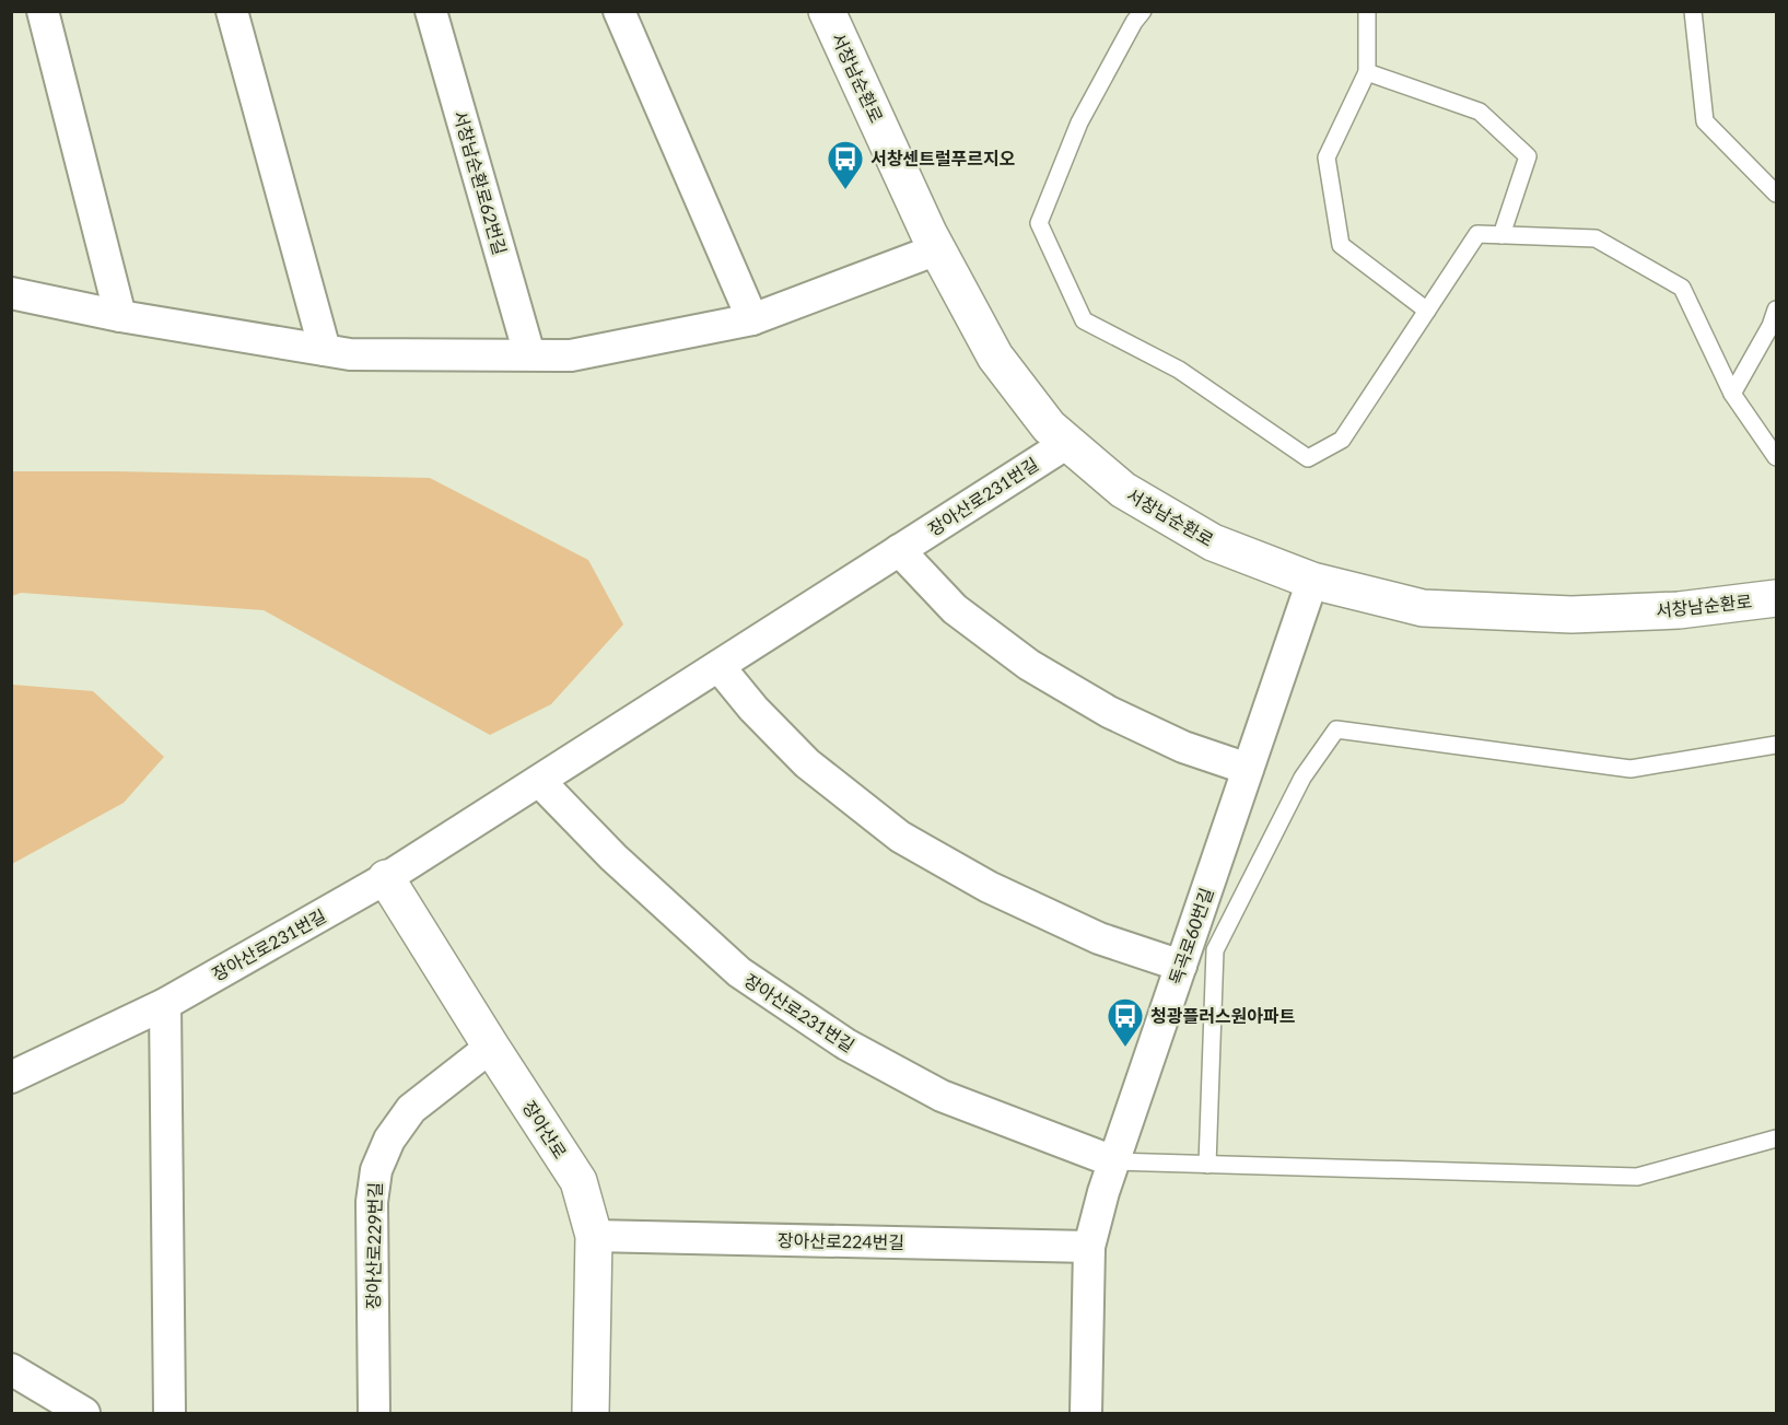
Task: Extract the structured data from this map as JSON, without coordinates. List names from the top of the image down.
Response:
{
  "streets": {
    "street": [
      "서창남순환로",
      "서창남순환로62번길",
      "장아산로231번길",
      "독곡로60번길",
      "장아산로",
      "장아산로224번길",
      "장아산로229번길"
    ]
  },
  "crossings": [
    ["서창남순환로", "장아산로231번길"],
    ["서창남순환로", "독곡로60번길"],
    ["장아산로231번길", "독곡로60번길"],
    ["장아산로231번길", "장아산로"],
    ["독곡로60번길", "장아산로224번길"],
    ["장아산로", "장아산로224번길"],
    ["장아산로", "장아산로229번길"]
  ],
  "places": {
    "bus stop": ["서창센트럴푸르지오", "청광플러스원아파트"]
  }
}
